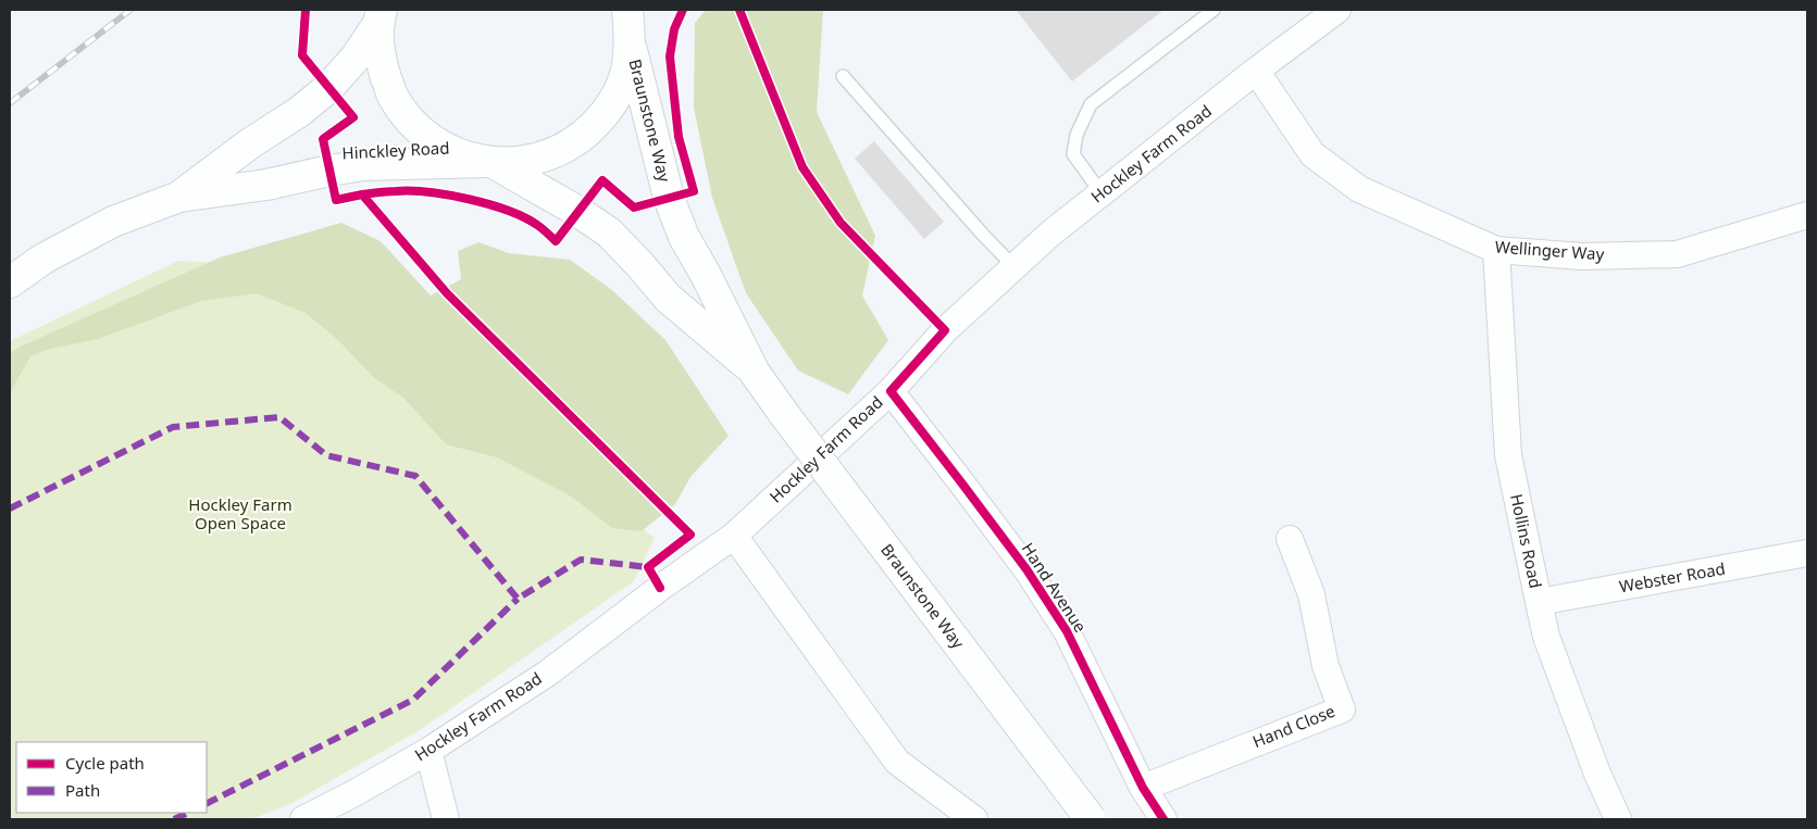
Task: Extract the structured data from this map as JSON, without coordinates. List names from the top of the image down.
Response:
{
  "streets": {
    "main road": ["Braunstone Way", "Hinckley Road"],
    "street": [
      "Hockley Farm Road",
      "Wellinger Way",
      "Hollins Road",
      "Webster Road",
      "Hand Avenue",
      "Hand Close"
    ]
  },
  "crossings": [
    ["Braunstone Way", "Hinckley Road"],
    ["Hockley Farm Road", "Wellinger Way"],
    ["Hockley Farm Road", "Hand Avenue"],
    ["Wellinger Way", "Hollins Road"],
    ["Hollins Road", "Webster Road"],
    ["Hand Avenue", "Hand Close"]
  ],
  "parks": ["Hockley Farm Open Space"],
  "legend": ["Cycle path", "Path"]
}
